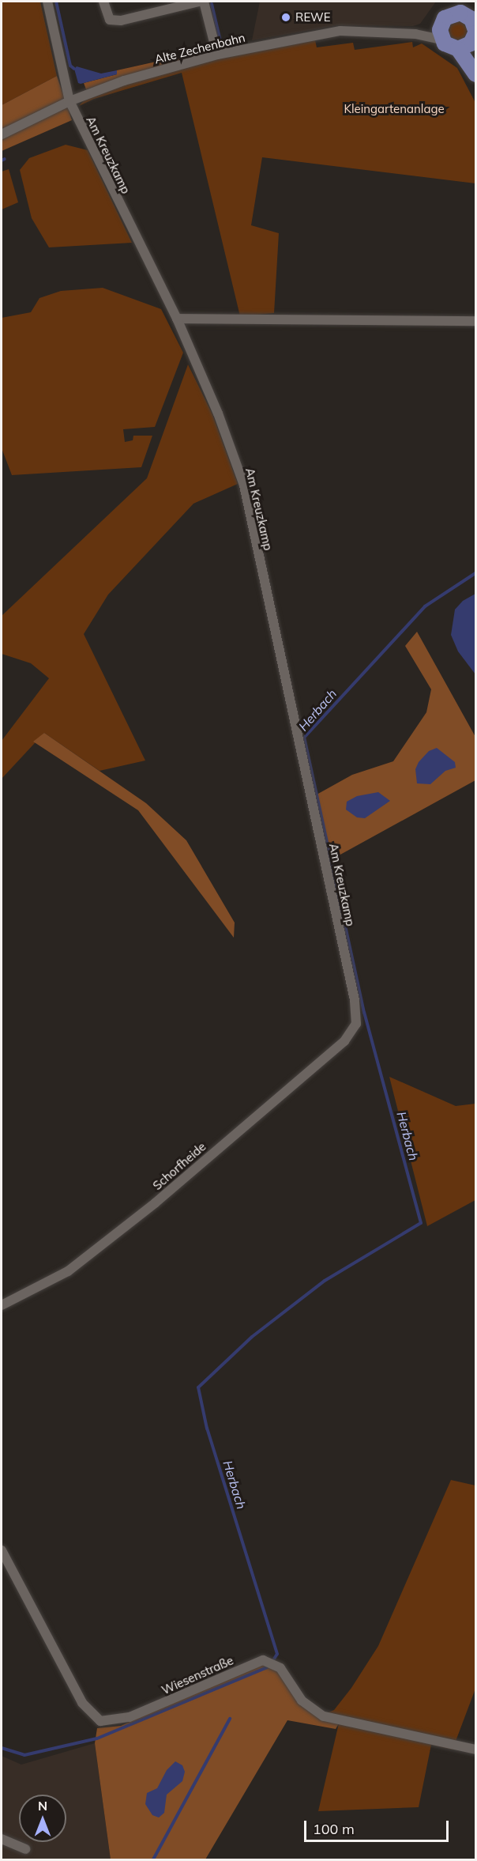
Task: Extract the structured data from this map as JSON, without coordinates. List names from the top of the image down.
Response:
{
  "streets": {
    "street": [
      "Alte Zechenbahn",
      "Am Kreuzkamp",
      "Schorfheide",
      "Wiesenstraße"
    ]
  },
  "crossings": [
    ["Alte Zechenbahn", "Am Kreuzkamp"],
    ["Am Kreuzkamp", "Schorfheide"]
  ],
  "water": ["Herbach"],
  "parks": ["Kleingartenanlage"],
  "places": ["REWE"],
  "scale_bar": "100 m",
  "north": "top"
}
